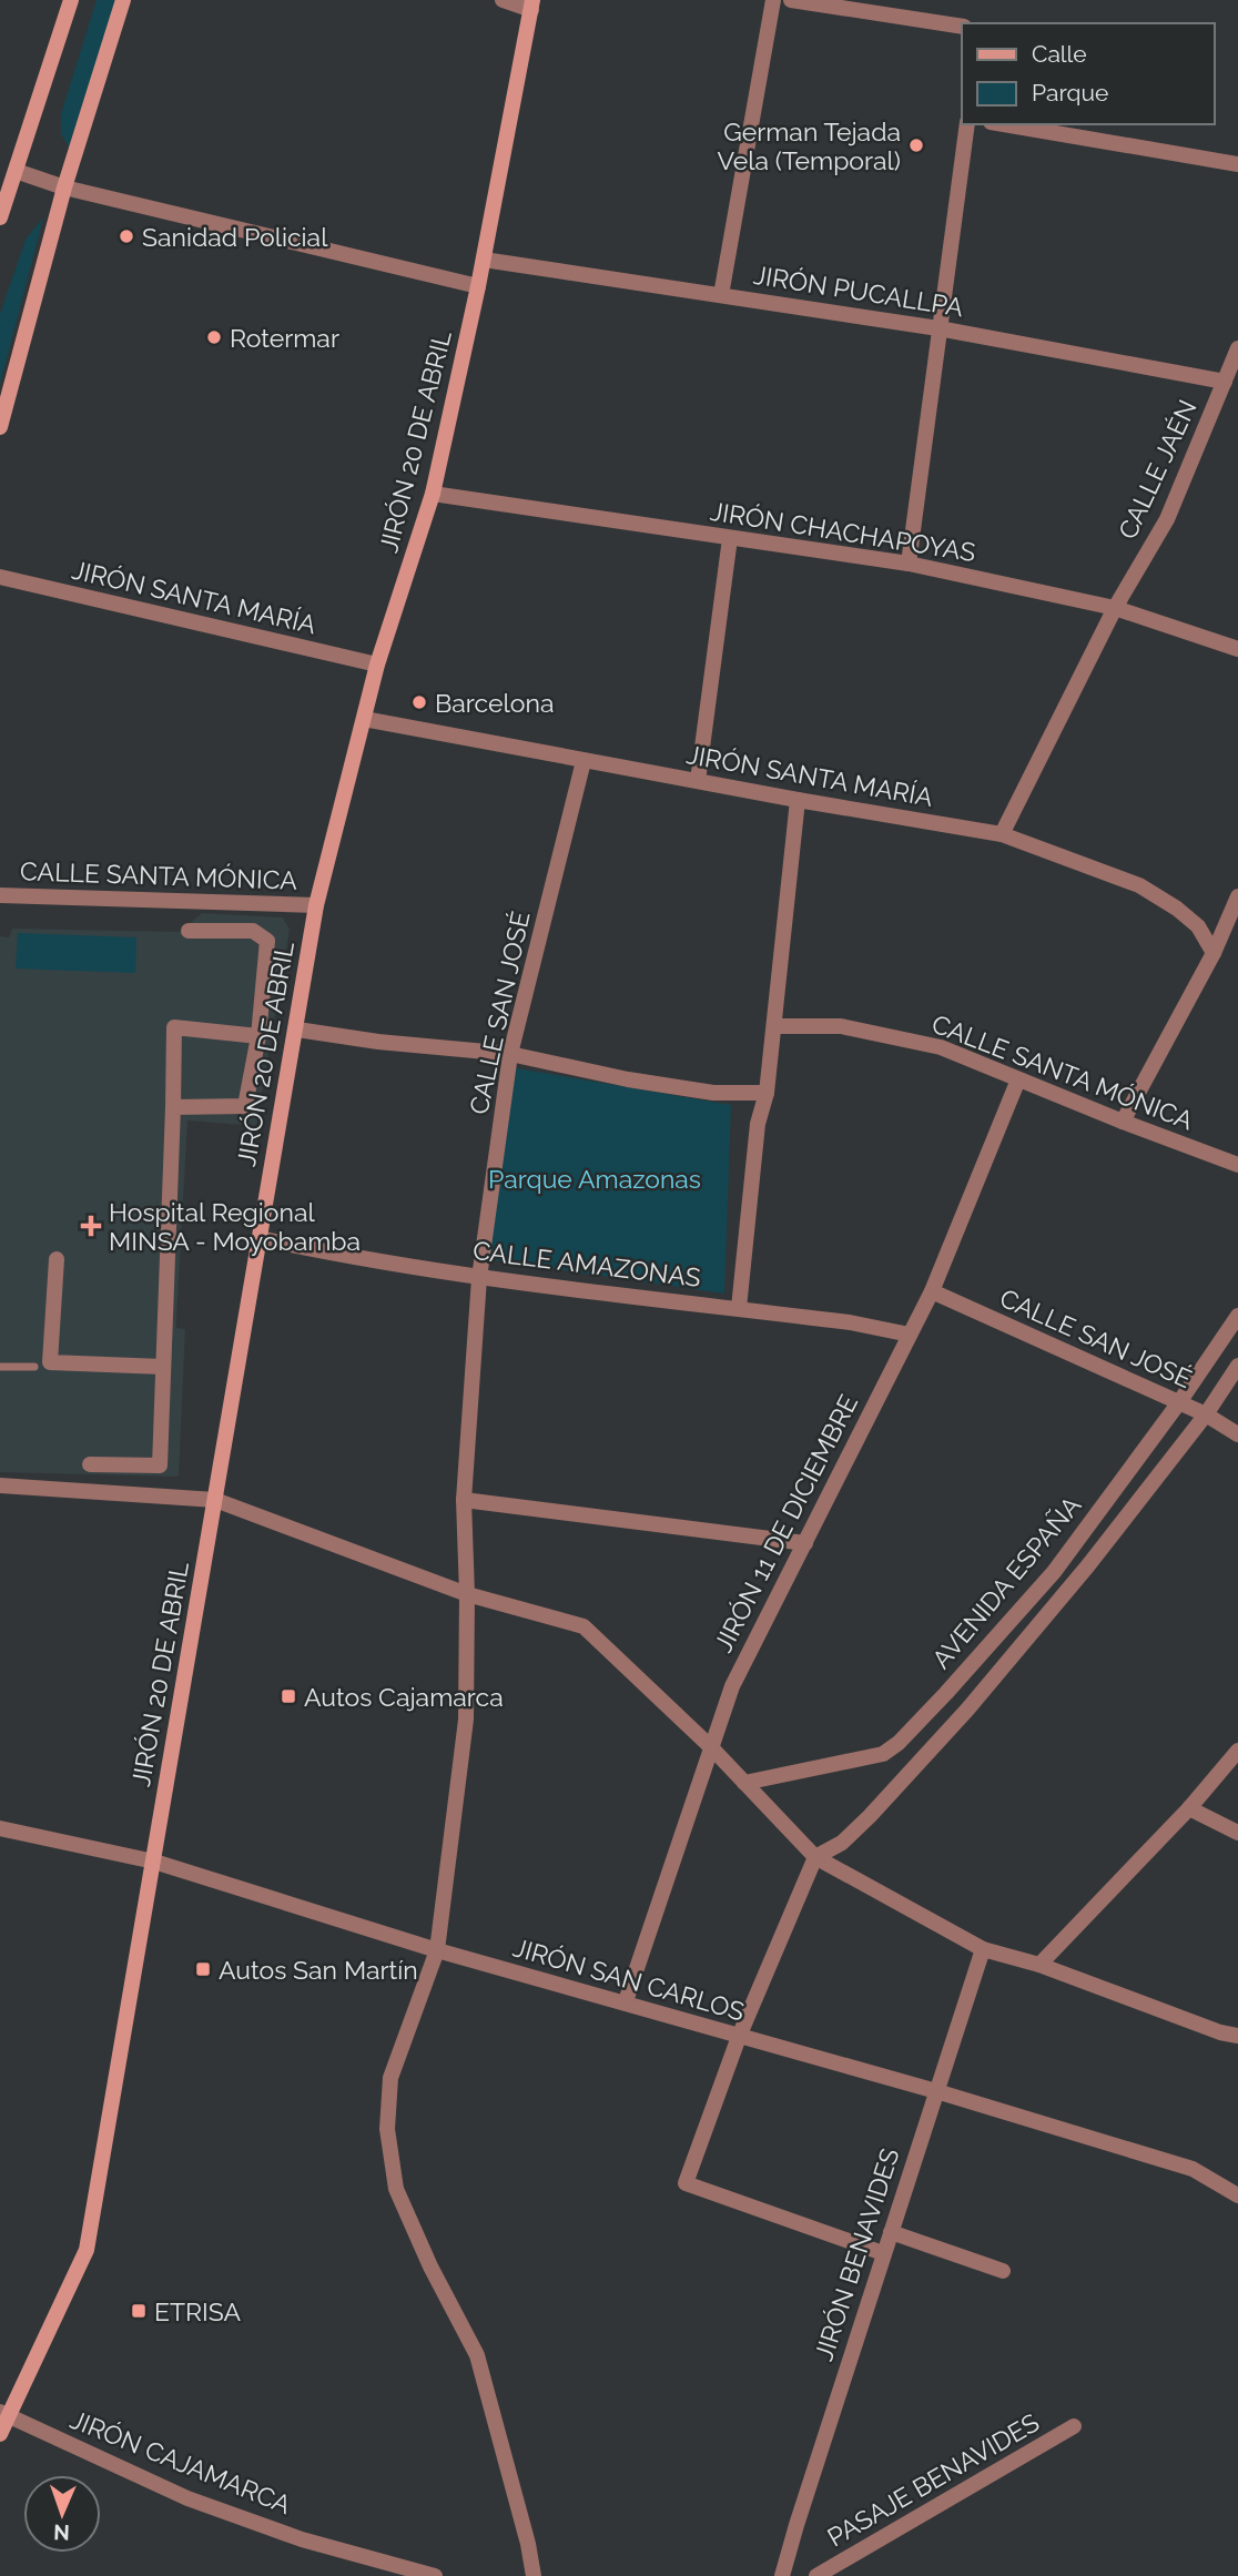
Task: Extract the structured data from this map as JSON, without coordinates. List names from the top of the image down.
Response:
{
  "streets": {
    "main road": ["JIRÓN 20 DE ABRIL"],
    "street": [
      "JIRÓN PUCALLPA",
      "CALLE JAÉN",
      "JIRÓN CHACHAPOYAS",
      "JIRÓN SANTA MARÍA",
      "CALLE SANTA MÓNICA",
      "CALLE SAN JOSÉ",
      "CALLE AMAZONAS",
      "JIRÓN 11 DE DICIEMBRE",
      "AVENIDA ESPAÑA",
      "JIRÓN SAN CARLOS",
      "JIRÓN BENAVIDES",
      "JIRÓN CAJAMARCA",
      "PASAJE BENAVIDES"
    ]
  },
  "crossings": [
    ["JIRÓN PUCALLPA", "JIRÓN 20 DE ABRIL"],
    ["JIRÓN PUCALLPA", "CALLE JAÉN"],
    ["JIRÓN 20 DE ABRIL", "JIRÓN CHACHAPOYAS"],
    ["JIRÓN 20 DE ABRIL", "JIRÓN SANTA MARÍA"],
    ["JIRÓN 20 DE ABRIL", "CALLE SANTA MÓNICA"],
    ["JIRÓN 20 DE ABRIL", "CALLE AMAZONAS"],
    ["JIRÓN 20 DE ABRIL", "JIRÓN SAN CARLOS"],
    ["JIRÓN 20 DE ABRIL", "JIRÓN CAJAMARCA"],
    ["CALLE JAÉN", "JIRÓN CHACHAPOYAS"],
    ["CALLE JAÉN", "JIRÓN SANTA MARÍA"],
    ["JIRÓN SANTA MARÍA", "CALLE SAN JOSÉ"],
    ["CALLE SANTA MÓNICA", "JIRÓN 11 DE DICIEMBRE"],
    ["CALLE SAN JOSÉ", "CALLE AMAZONAS"],
    ["CALLE SAN JOSÉ", "JIRÓN 11 DE DICIEMBRE"],
    ["CALLE SAN JOSÉ", "AVENIDA ESPAÑA"],
    ["CALLE SAN JOSÉ", "JIRÓN SAN CARLOS"],
    ["CALLE AMAZONAS", "JIRÓN 11 DE DICIEMBRE"],
    ["JIRÓN 11 DE DICIEMBRE", "JIRÓN SAN CARLOS"],
    ["JIRÓN SAN CARLOS", "JIRÓN BENAVIDES"]
  ],
  "parks": ["Parque Amazonas"],
  "places": {
    "other": [
      "German Tejada Vela (Temporal)",
      "Sanidad Policial",
      "Rotermar",
      "Barcelona"
    ],
    "health": ["Hospital Regional MINSA - Moyobamba"],
    "transit": ["Autos Cajamarca", "Autos San Martín", "ETRISA"]
  },
  "legend": ["Calle", "Parque"],
  "north": "bottom"
}
